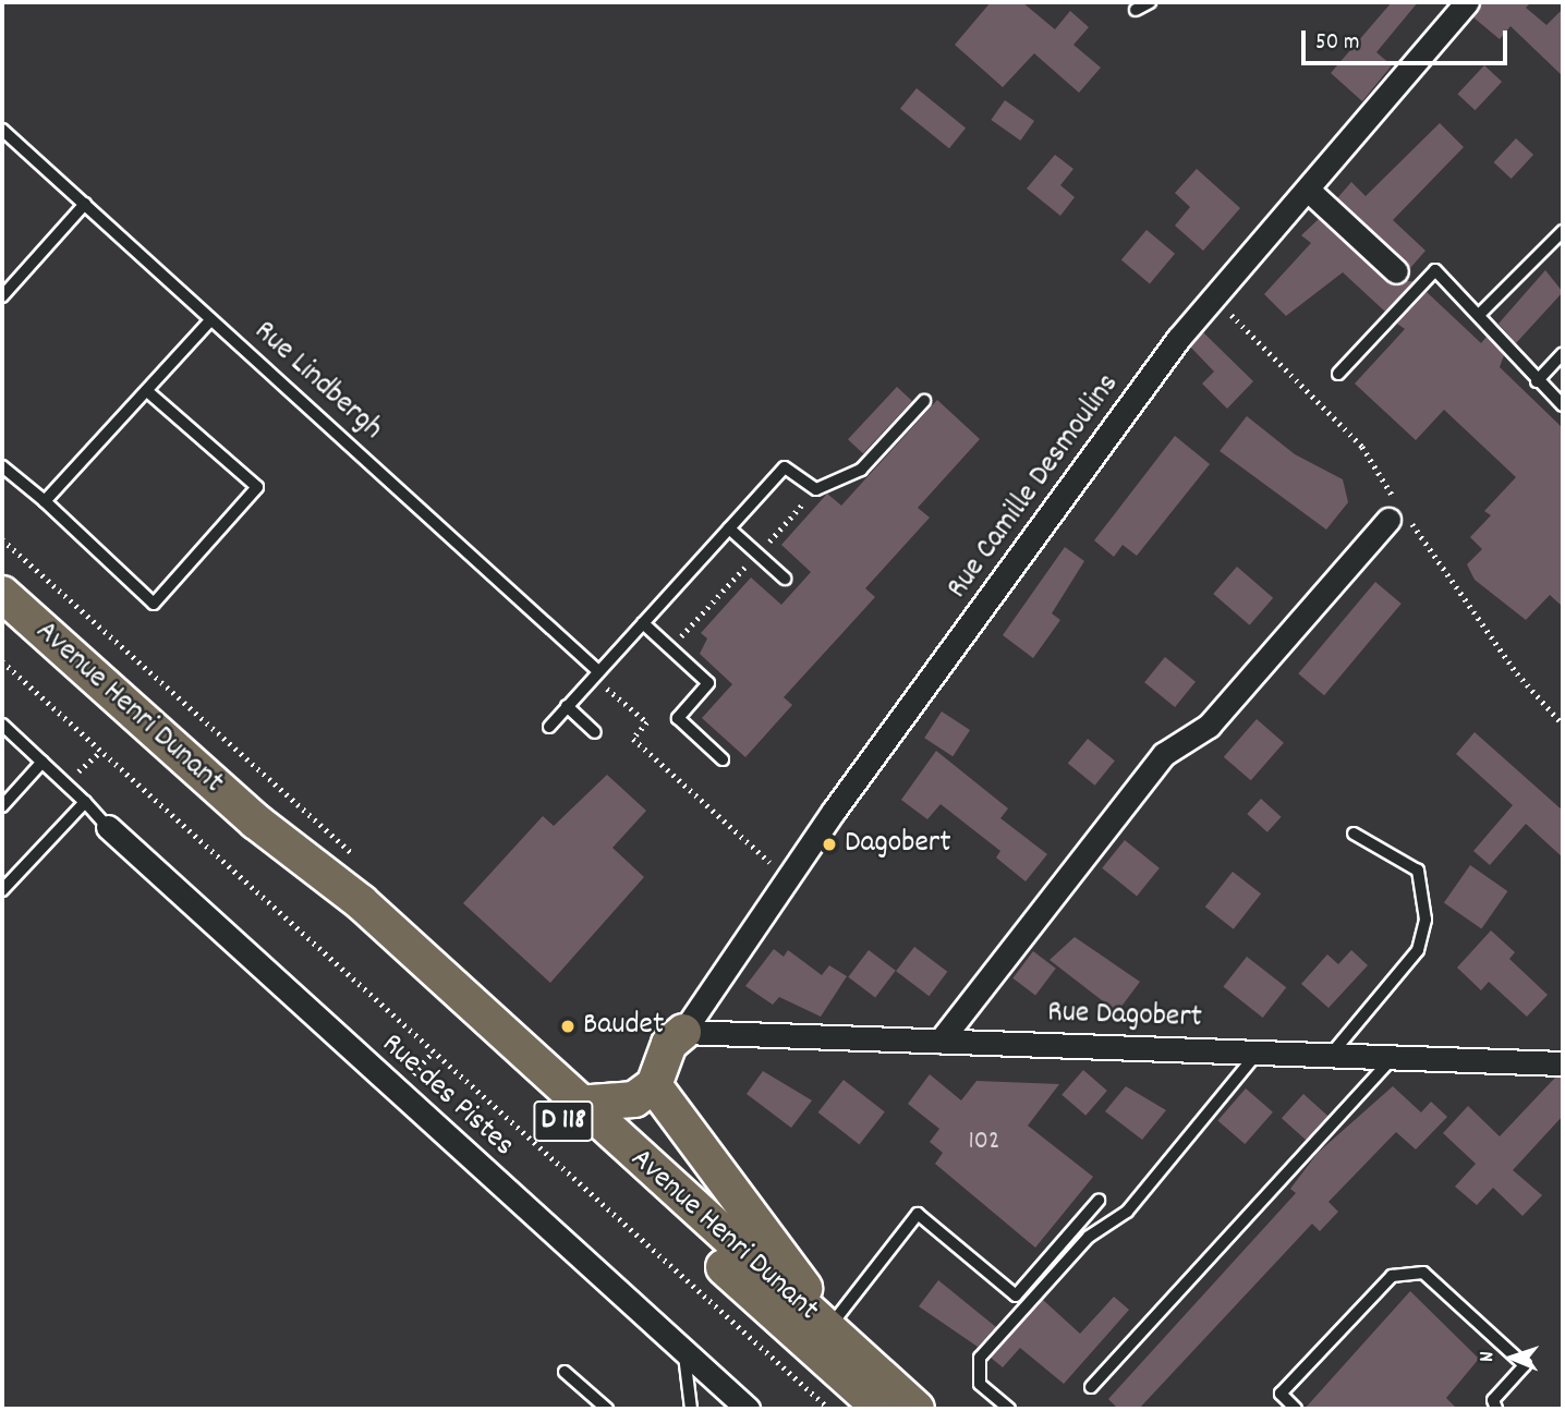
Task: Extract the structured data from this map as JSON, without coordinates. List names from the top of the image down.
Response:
{
  "streets": {
    "main road": ["Avenue Henri Dunant", "D 118"],
    "street": ["Rue Camille Desmoulins", "Rue Dagobert", "Rue des Pistes"],
    "lane": ["Rue Lindbergh"]
  },
  "crossings": [
    ["Rue Camille Desmoulins", "Rue Dagobert"]
  ],
  "places": ["Dagobert", "Baudet"],
  "house_numbers": ["102"],
  "scale_bar": "50 m",
  "north": "left"
}
